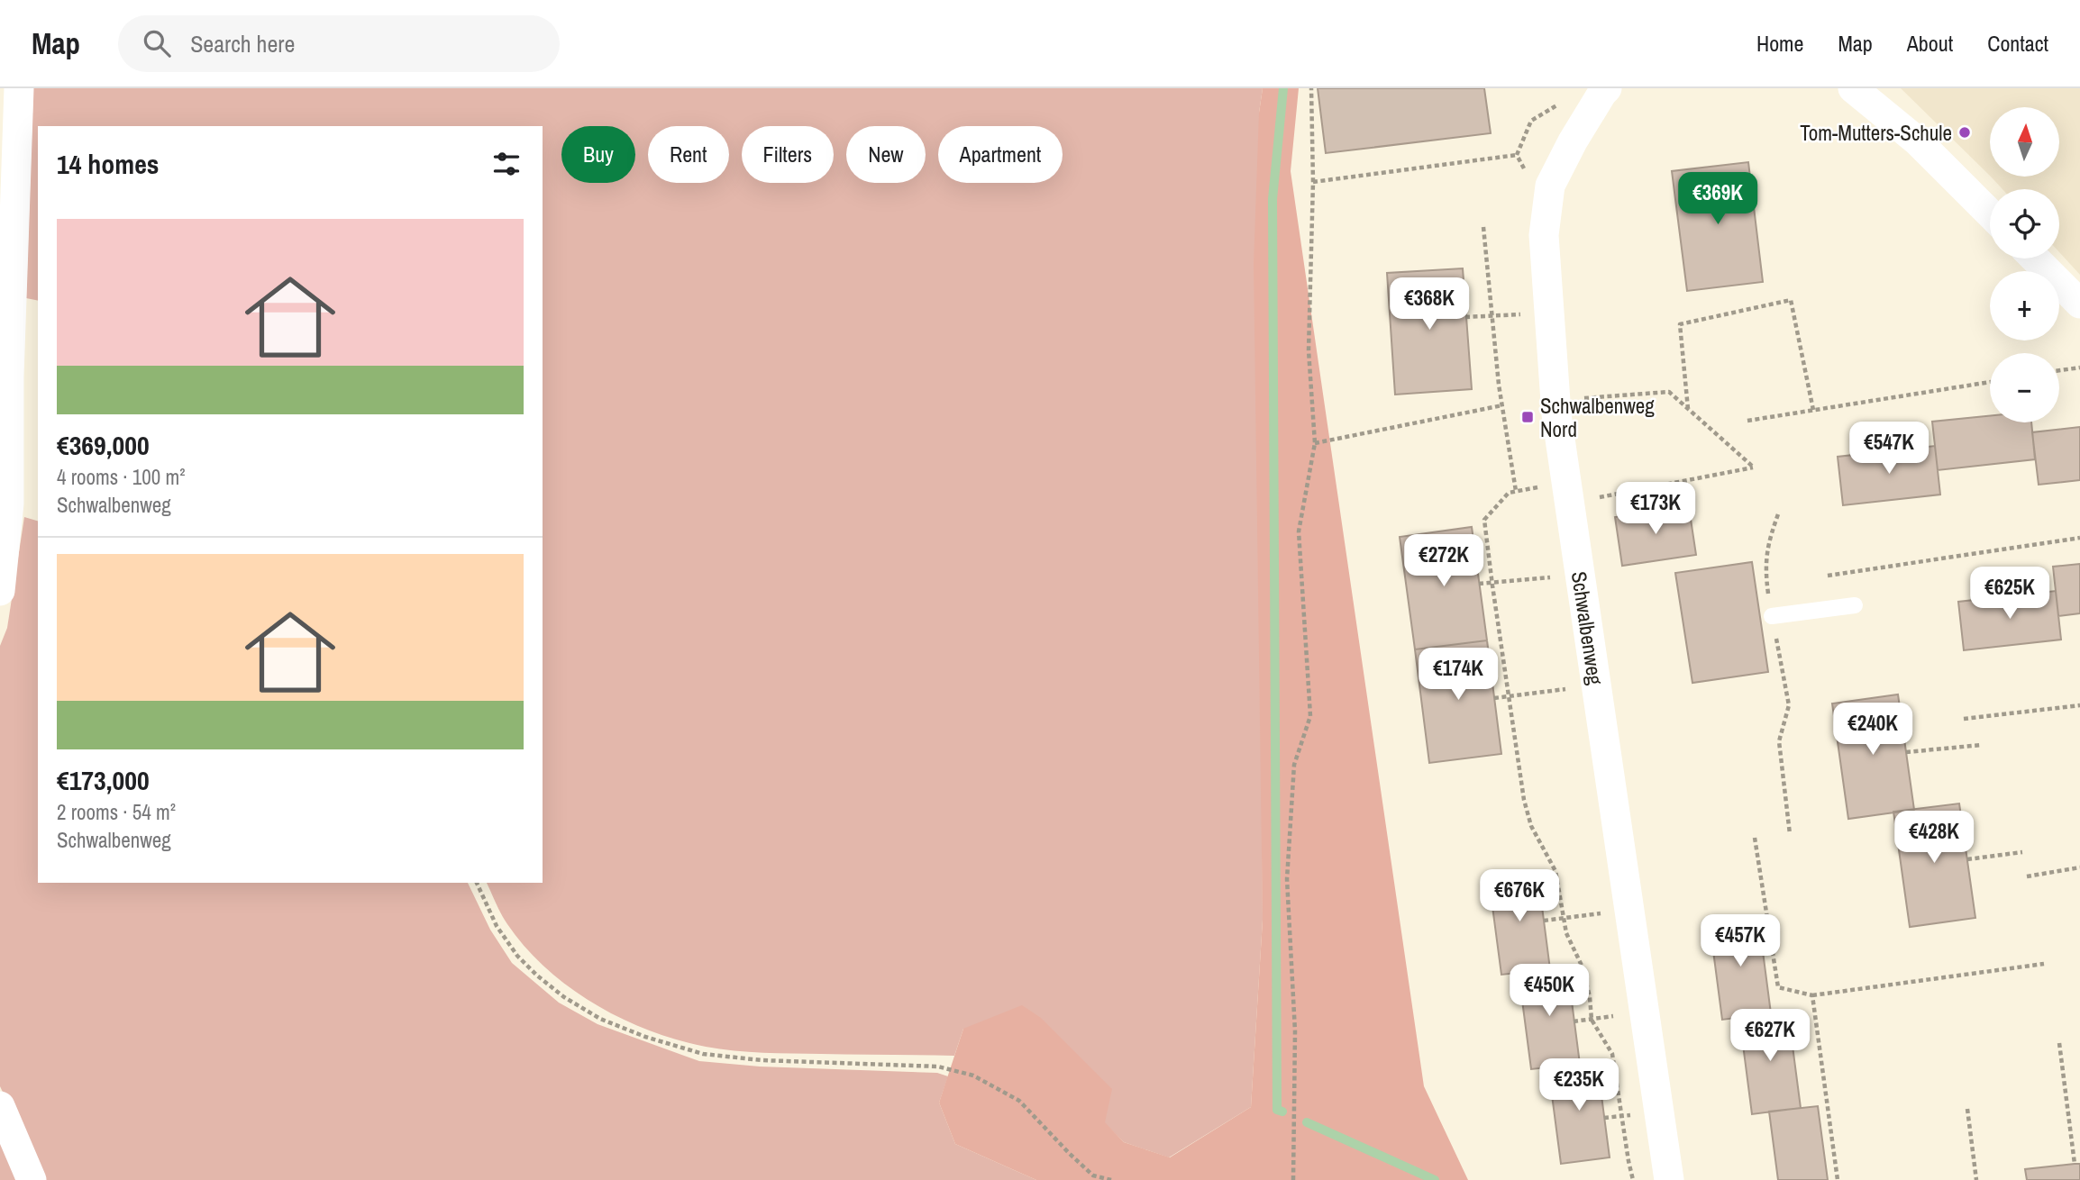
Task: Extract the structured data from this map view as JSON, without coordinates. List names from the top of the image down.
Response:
{
  "streets": {
    "street": ["Schwalbenweg"]
  },
  "places": {
    "other": ["Tom-Mutters-Schule"],
    "transit": ["Schwalbenweg Nord"]
  },
  "north": "top",
  "page": {
    "header": "Map",
    "search": "Search here",
    "nav": [
      "Home",
      "Map",
      "About",
      "Contact"
    ],
    "map_buttons": ["+", "−"],
    "chip": [
      "Buy",
      "Rent",
      "Filters",
      "New",
      "Apartment"
    ],
    "heading": "14 homes",
    "price": [
      "€369K",
      "€368K",
      "€547K",
      "€173K",
      "€272K",
      "€625K",
      "€174K",
      "€240K",
      "€428K",
      "€676K",
      "€457K",
      "€450K",
      "€627K",
      "€235K"
    ],
    "list": [
      {
        "name": "€369,000",
        "note": "4 rooms · 100 m² · Schwalbenweg"
      },
      {
        "name": "€173,000",
        "note": "2 rooms · 54 m² · Schwalbenweg"
      }
    ]
  }
}
